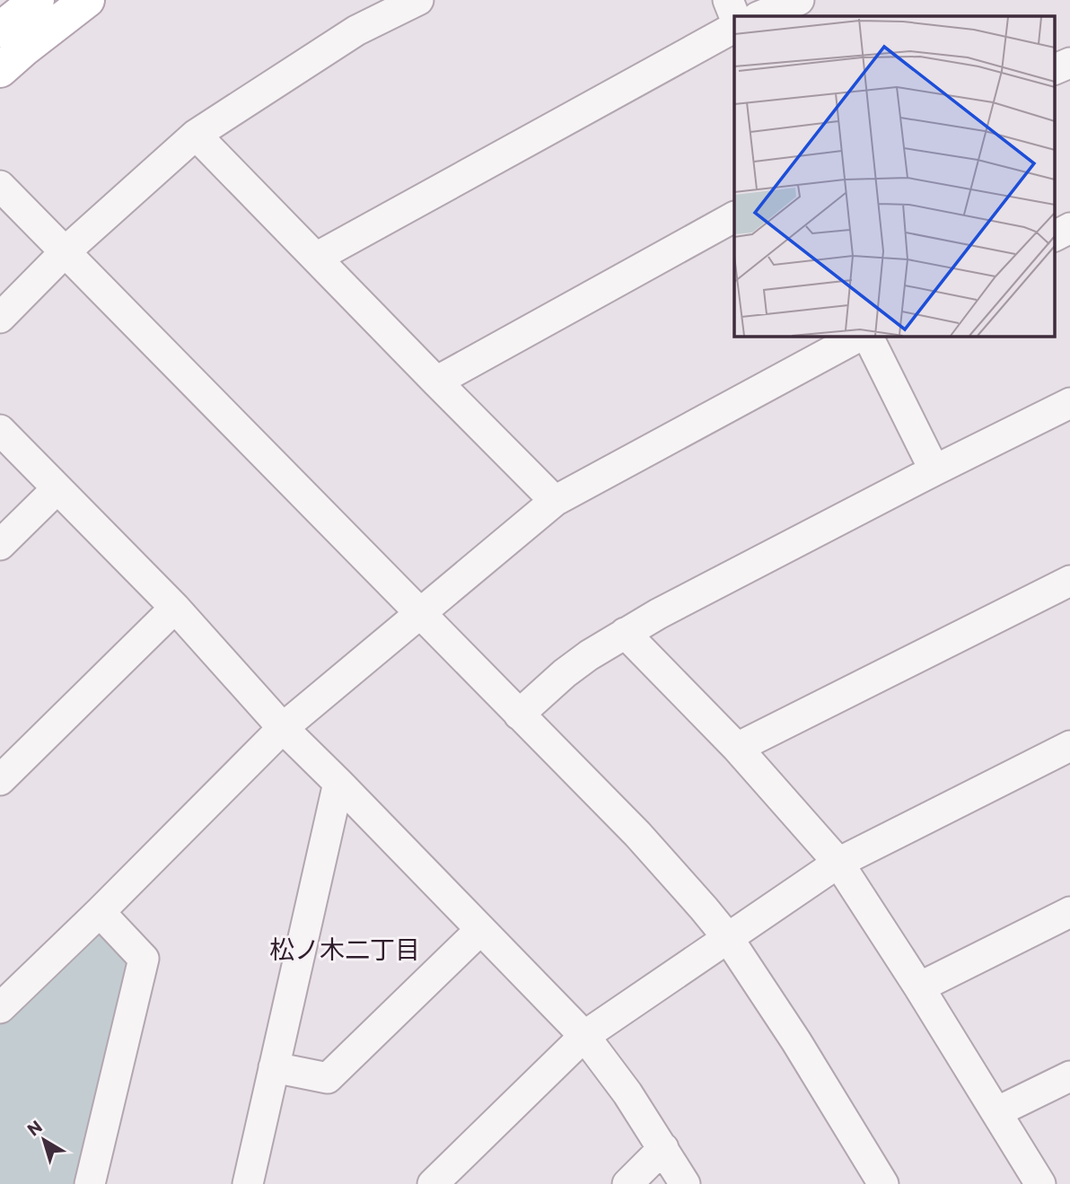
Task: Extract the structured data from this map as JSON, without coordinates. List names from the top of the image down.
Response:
{
  "districts": ["松ノ木二丁目"],
  "north": "top left"
}
